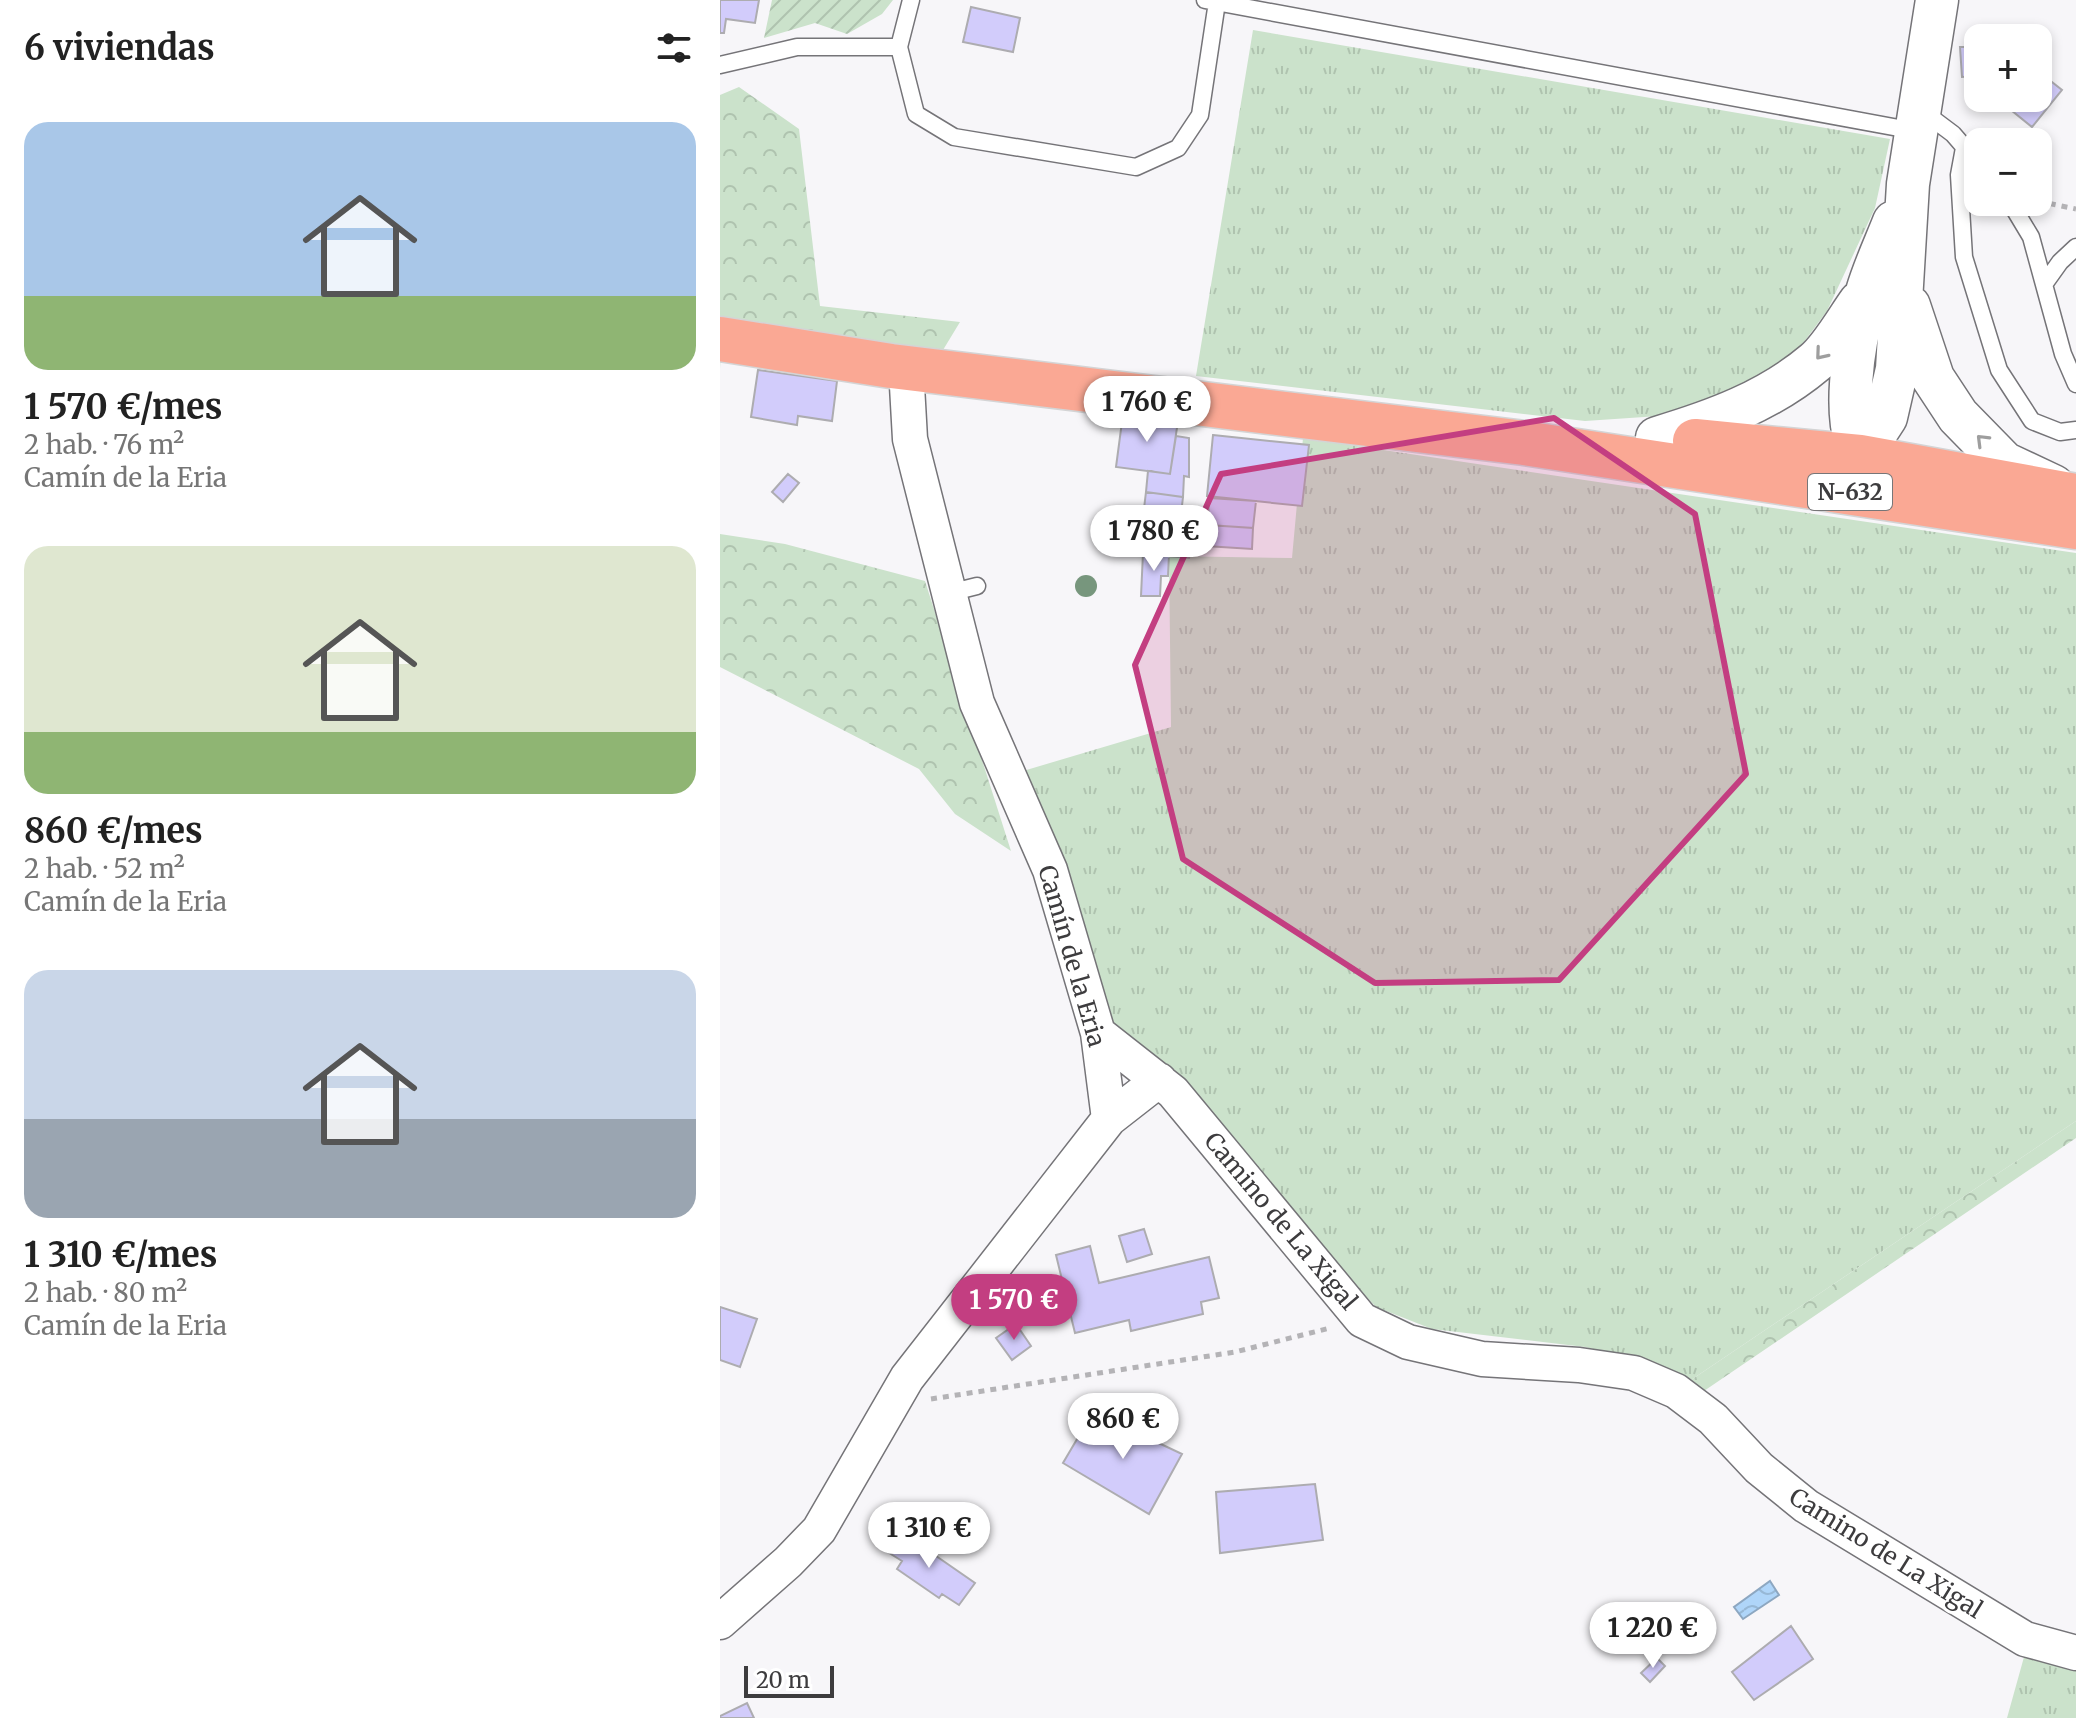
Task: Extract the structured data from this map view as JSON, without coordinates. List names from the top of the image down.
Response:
{
  "streets": {
    "highway": ["N-632"],
    "street": ["Camín de la Eria", "Camino de La Xigal"]
  },
  "crossings": [
    ["N-632", "Camín de la Eria"],
    ["Camín de la Eria", "Camino de La Xigal"]
  ],
  "scale_bar": "20 m",
  "page": {
    "heading": "6 viviendas",
    "map_buttons": ["+", "−"],
    "list": [
      {
        "name": "1 570 €/mes",
        "note": "2 hab. · 76 m² · Camín de la Eria"
      },
      {
        "name": "860 €/mes",
        "note": "2 hab. · 52 m² · Camín de la Eria"
      },
      {
        "name": "1 310 €/mes",
        "note": "2 hab. · 80 m² · Camín de la Eria"
      }
    ],
    "price": [
      "1 760 €",
      "1 780 €",
      "1 570 €",
      "860 €",
      "1 310 €",
      "1 220 €"
    ],
    "scale": "20 m"
  }
}
